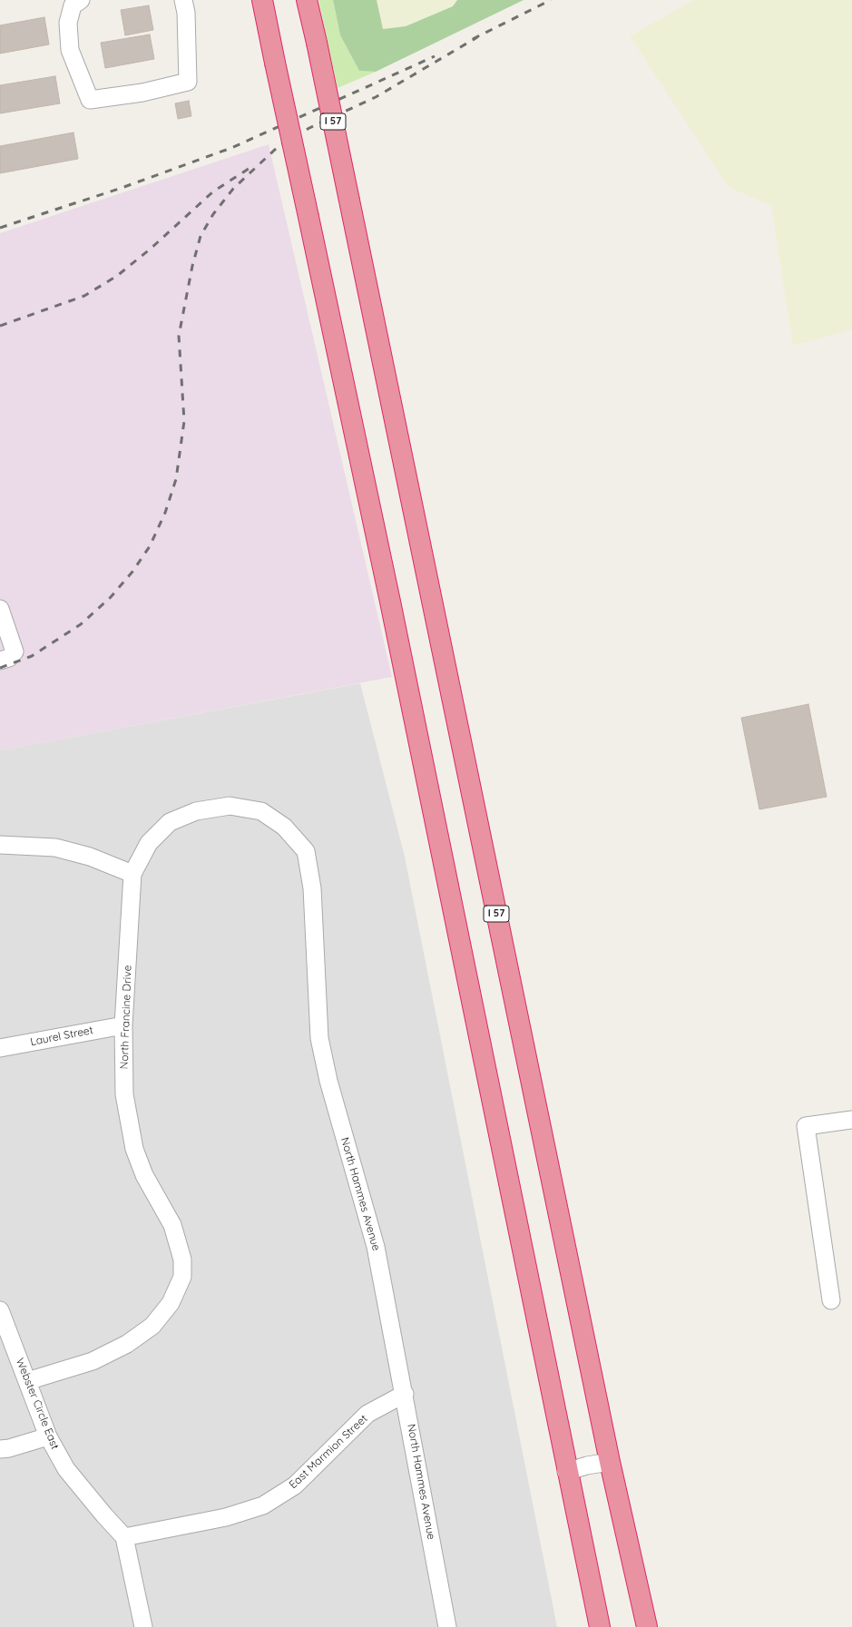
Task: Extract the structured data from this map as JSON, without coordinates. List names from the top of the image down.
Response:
{
  "streets": {
    "highway": ["I 57"],
    "street": [
      "North Francine Drive",
      "Laurel Street",
      "North Hammes Avenue",
      "Webster Circle East",
      "East Marmion Street"
    ]
  },
  "crossings": [
    ["North Francine Drive", "Laurel Street"],
    ["North Francine Drive", "North Hammes Avenue"],
    ["North Francine Drive", "Webster Circle East"],
    ["North Hammes Avenue", "East Marmion Street"],
    ["Webster Circle East", "East Marmion Street"]
  ]
}
